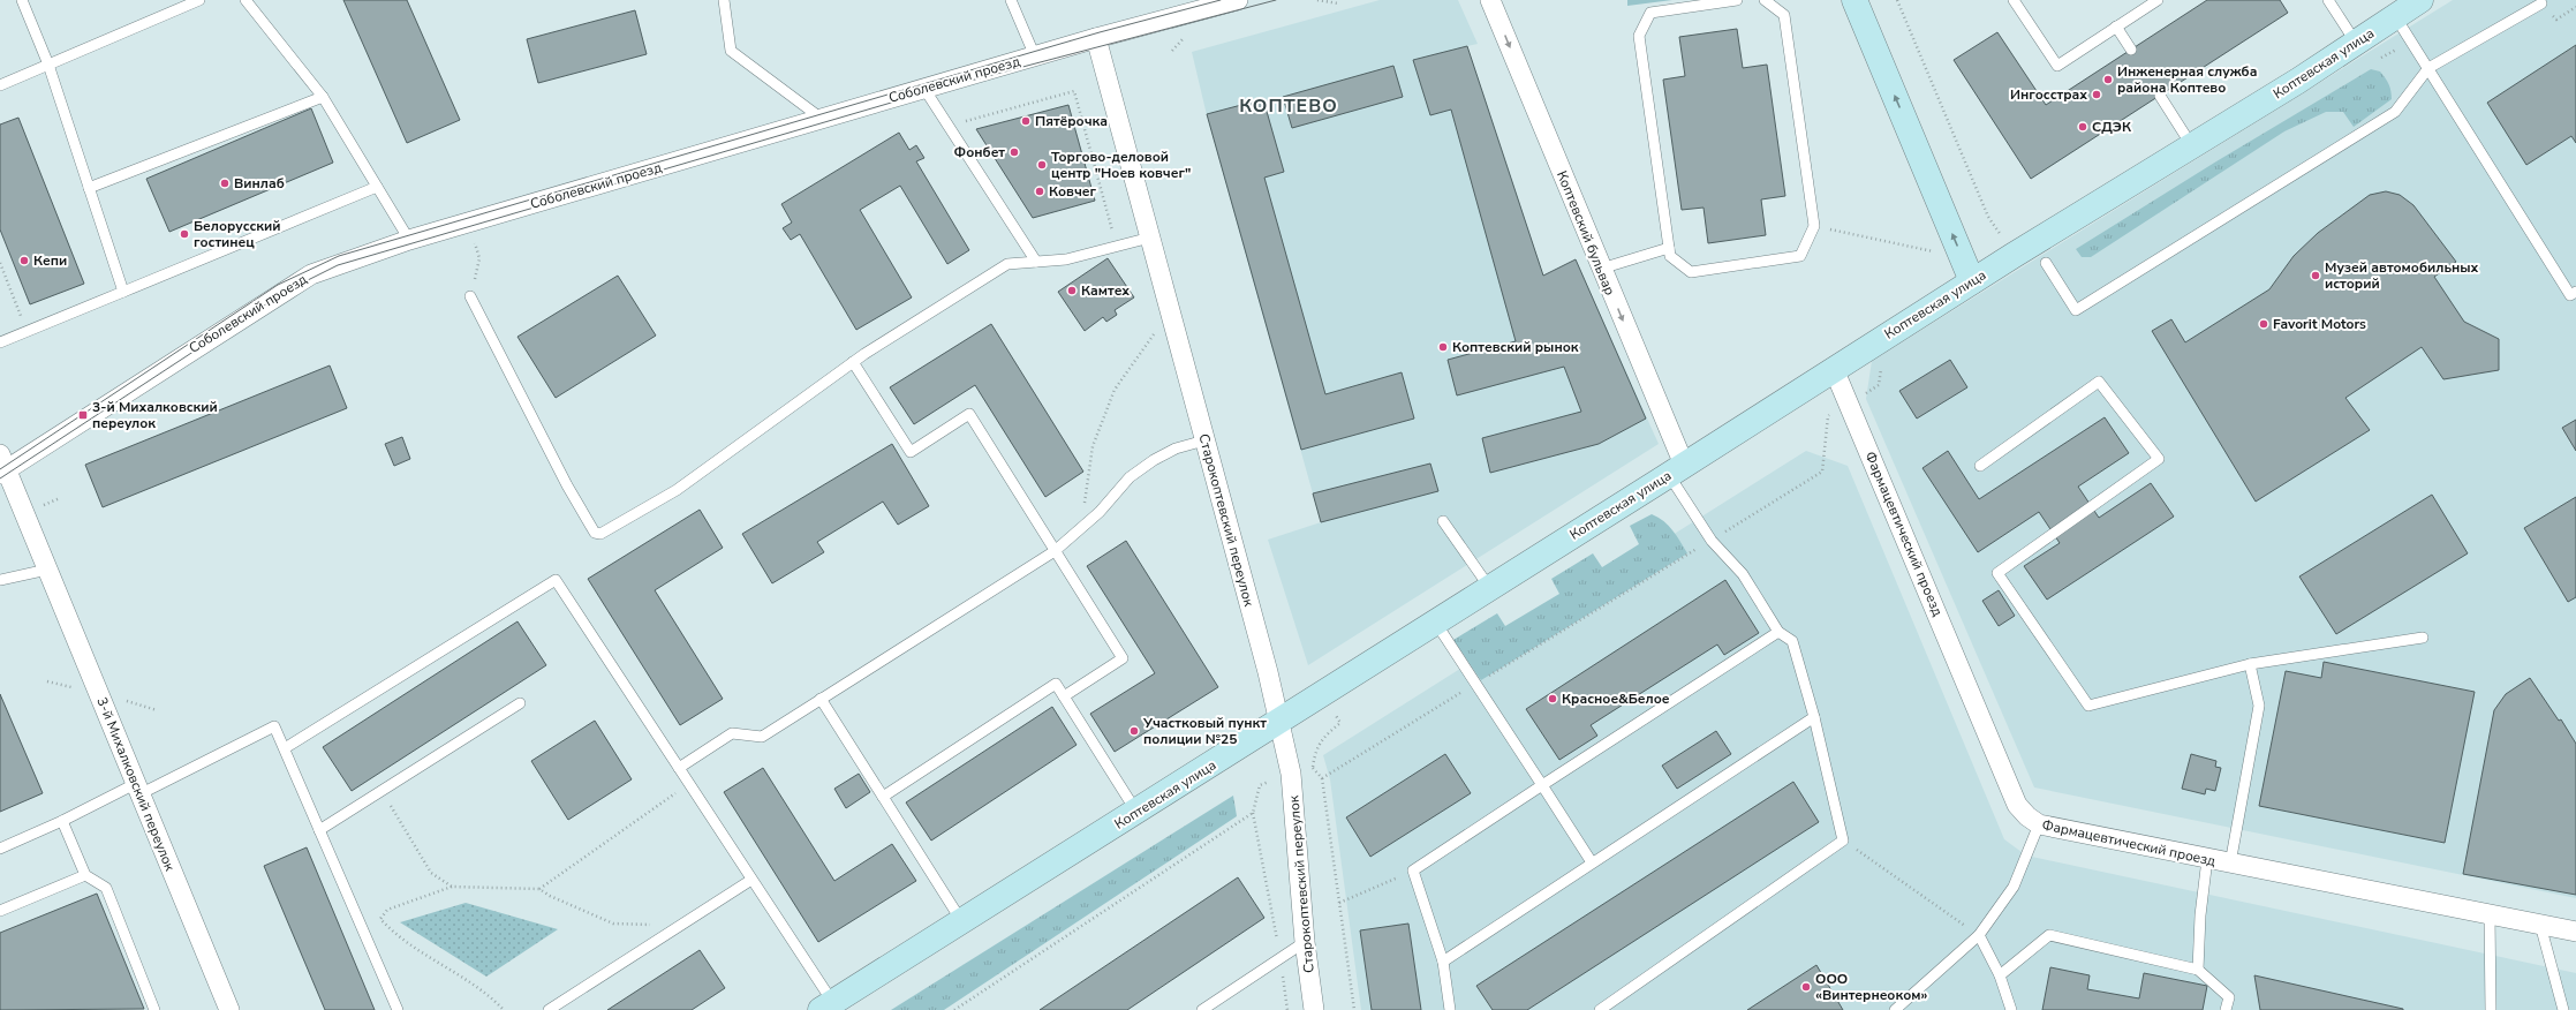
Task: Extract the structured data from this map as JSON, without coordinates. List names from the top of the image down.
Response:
{
  "streets": {
    "street": [
      "Коптевская улица",
      "Соболевский проезд",
      "Коптевский бульвар",
      "Старокоптевский переулок",
      "Фармацевтический проезд",
      "3-й Михалковский переулок"
    ]
  },
  "crossings": [
    ["Коптевская улица", "Коптевский бульвар"],
    ["Коптевская улица", "Старокоптевский переулок"],
    ["Коптевская улица", "Фармацевтический проезд"],
    ["Соболевский проезд", "Старокоптевский переулок"],
    ["Соболевский проезд", "3-й Михалковский переулок"]
  ],
  "one_way": ["Коптевский бульвар"],
  "districts": ["КОПТЕВО"],
  "places": {
    "other": [
      "Инженерная служба района Коптево",
      "Ингосстрах",
      "Пятёрочка",
      "СДЭК",
      "Фонбет",
      "Торгово-деловой центр \"Ноев ковчег\"",
      "Винлаб",
      "Ковчег",
      "Белорусский гостинец",
      "Кепи",
      "Музей автомобильных историй",
      "Камтех",
      "Favorit Motors",
      "Коптевский рынок",
      "Красное&Белое",
      "Участковый пункт полиции №25",
      "ООО «Винтернеоком»"
    ],
    "transit": ["3-й Михалковский переулок"]
  }
}
